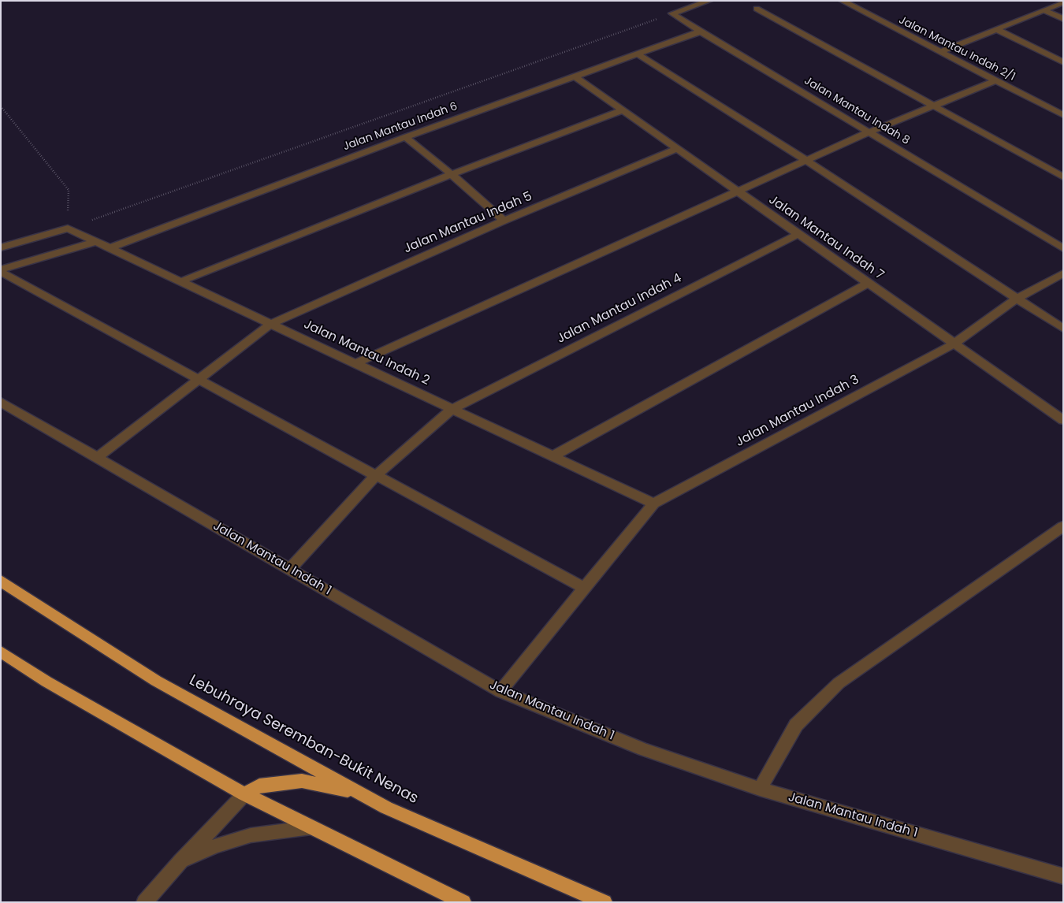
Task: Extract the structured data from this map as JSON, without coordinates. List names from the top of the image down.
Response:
{
  "streets": {
    "highway": ["Lebuhraya Seremban-Bukit Nenas"],
    "street": [
      "Jalan Mantau Indah 2/1",
      "Jalan Mantau Indah 8",
      "Jalan Mantau Indah 6",
      "Jalan Mantau Indah 5",
      "Jalan Mantau Indah 7",
      "Jalan Mantau Indah 4",
      "Jalan Mantau Indah 2",
      "Jalan Mantau Indah 3",
      "Jalan Mantau Indah 1"
    ]
  },
  "crossings": [
    ["Jalan Mantau Indah 8", "Jalan Mantau Indah 6"],
    ["Jalan Mantau Indah 6", "Jalan Mantau Indah 7"],
    ["Jalan Mantau Indah 6", "Jalan Mantau Indah 2"],
    ["Jalan Mantau Indah 5", "Jalan Mantau Indah 7"],
    ["Jalan Mantau Indah 5", "Jalan Mantau Indah 2"],
    ["Jalan Mantau Indah 5", "Jalan Mantau Indah 1"],
    ["Jalan Mantau Indah 7", "Jalan Mantau Indah 4"],
    ["Jalan Mantau Indah 7", "Jalan Mantau Indah 3"],
    ["Jalan Mantau Indah 4", "Jalan Mantau Indah 2"],
    ["Jalan Mantau Indah 4", "Jalan Mantau Indah 1"],
    ["Jalan Mantau Indah 2", "Jalan Mantau Indah 3"]
  ]
}
